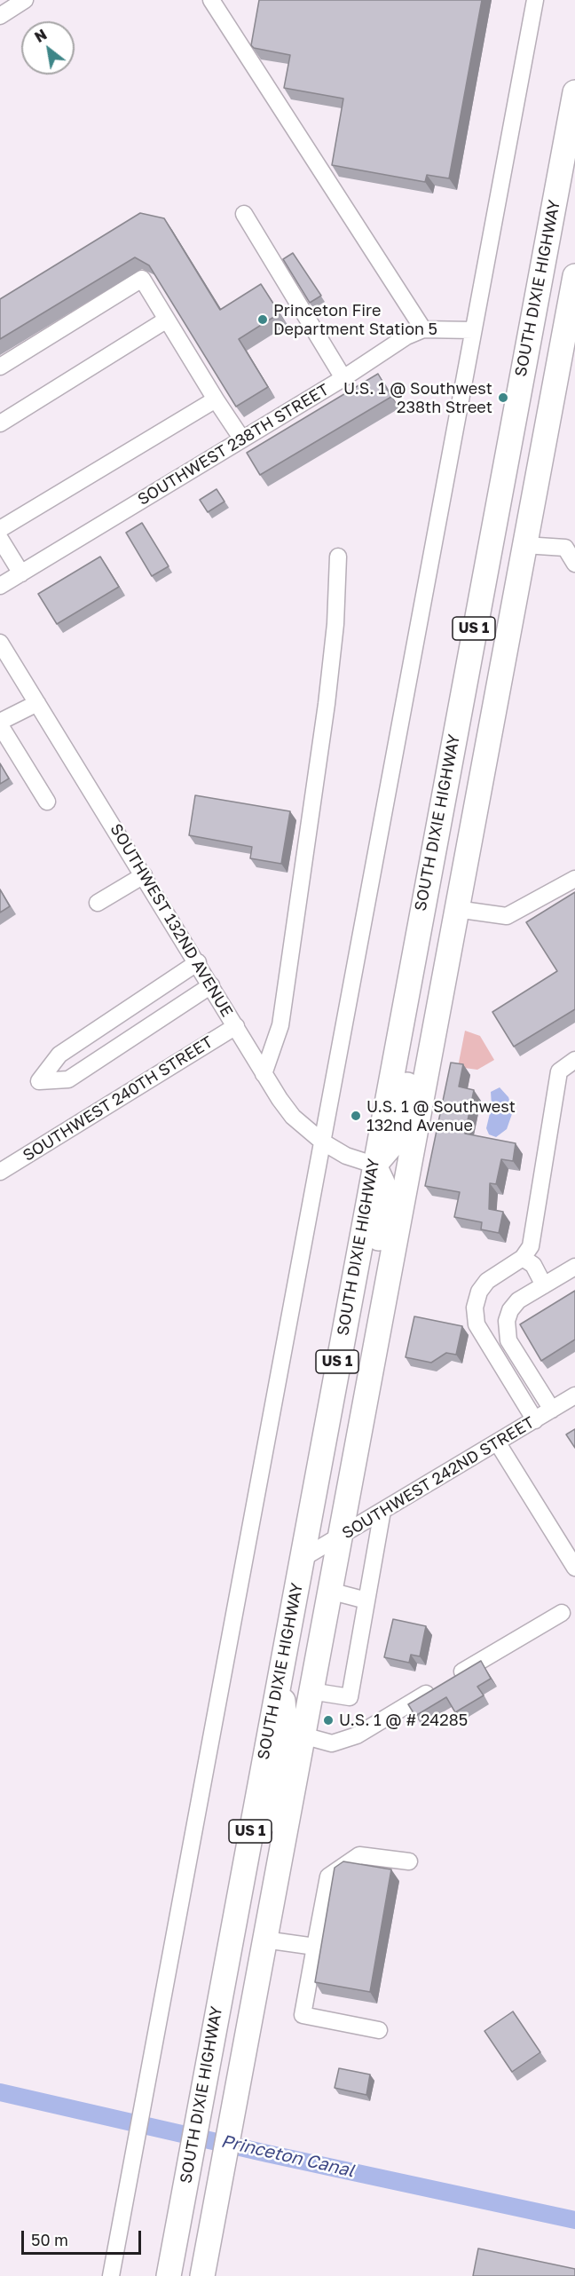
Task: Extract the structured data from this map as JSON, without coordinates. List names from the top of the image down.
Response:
{
  "streets": {
    "highway": ["SOUTH DIXIE HIGHWAY", "US 1"],
    "street": [
      "SOUTHWEST 238TH STREET",
      "SOUTHWEST 132ND AVENUE",
      "SOUTHWEST 240TH STREET",
      "SOUTHWEST 242ND STREET"
    ]
  },
  "crossings": [
    ["SOUTH DIXIE HIGHWAY", "SOUTHWEST 132ND AVENUE"],
    ["SOUTH DIXIE HIGHWAY", "SOUTHWEST 242ND STREET"],
    ["SOUTHWEST 132ND AVENUE", "SOUTHWEST 240TH STREET"]
  ],
  "water": ["Princeton Canal"],
  "places": [
    "Princeton Fire Department Station 5",
    "U.S. 1 @ Southwest 238th Street",
    "U.S. 1 @ Southwest 132nd Avenue",
    "U.S. 1 @ # 24285"
  ],
  "scale_bar": "50 m",
  "north": "top left"
}
